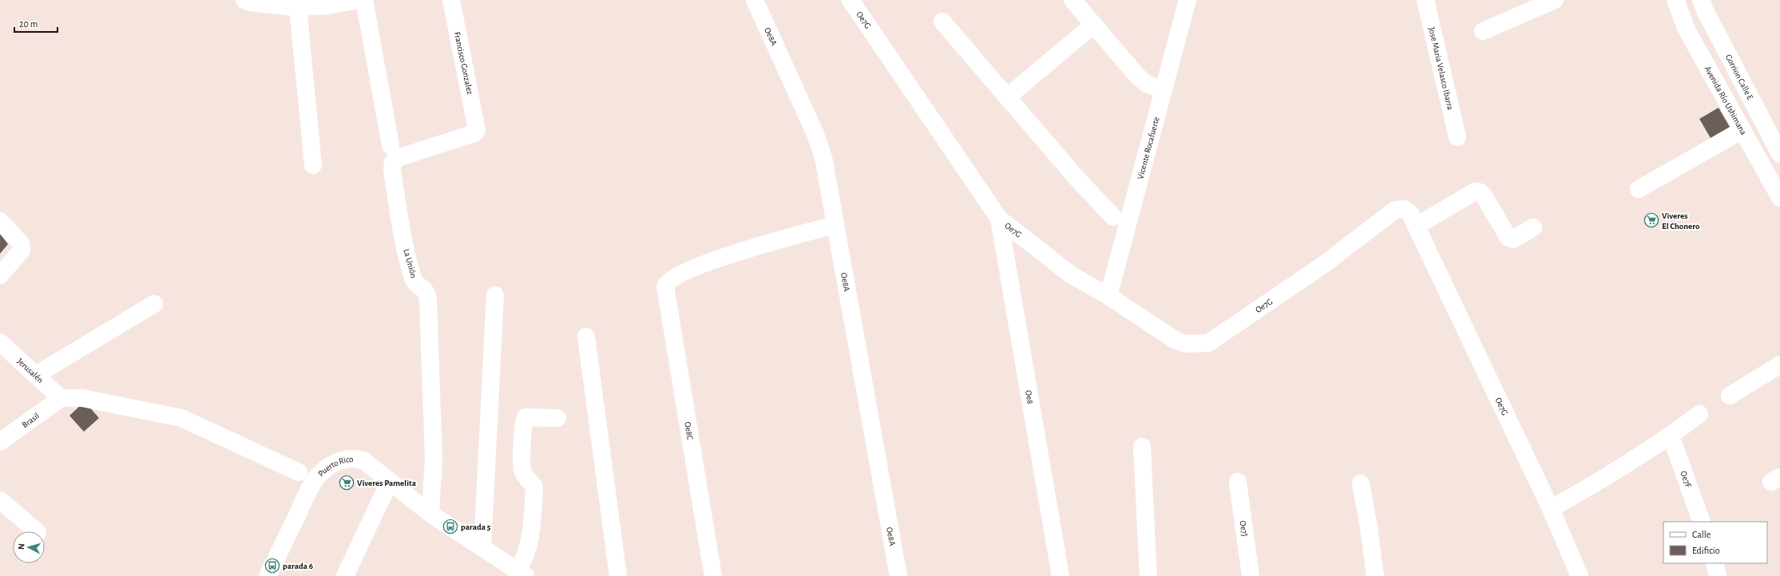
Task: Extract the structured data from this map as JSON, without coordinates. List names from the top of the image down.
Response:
{
  "streets": {
    "street": [
      "Oe7G",
      "Oe8A",
      "Francisco Gonzalez",
      "Jose Maria Velasco Ibarra",
      "Gorrion Calle E",
      "Avenida Río Ushimana",
      "Vicente Rocafuerte",
      "La Unión",
      "Jerusalén",
      "Oe8",
      "Brasil",
      "Oe8C",
      "Puerto Rico",
      "Oe7F",
      "Oe7J"
    ]
  },
  "crossings": [
    ["Oe7G", "Vicente Rocafuerte"],
    ["Oe7G", "Oe8"],
    ["Oe8A", "Oe8C"],
    ["Francisco Gonzalez", "La Unión"],
    ["La Unión", "Puerto Rico"],
    ["Jerusalén", "Brasil"]
  ],
  "places": {
    "supermarket": ["Viveres El Chonero", "Víveres Pamelita"],
    "bus stop": ["parada 5", "parada 6"]
  },
  "legend": ["Calle", "Edificio"],
  "scale_bar": "20 m",
  "north": "left"
}
